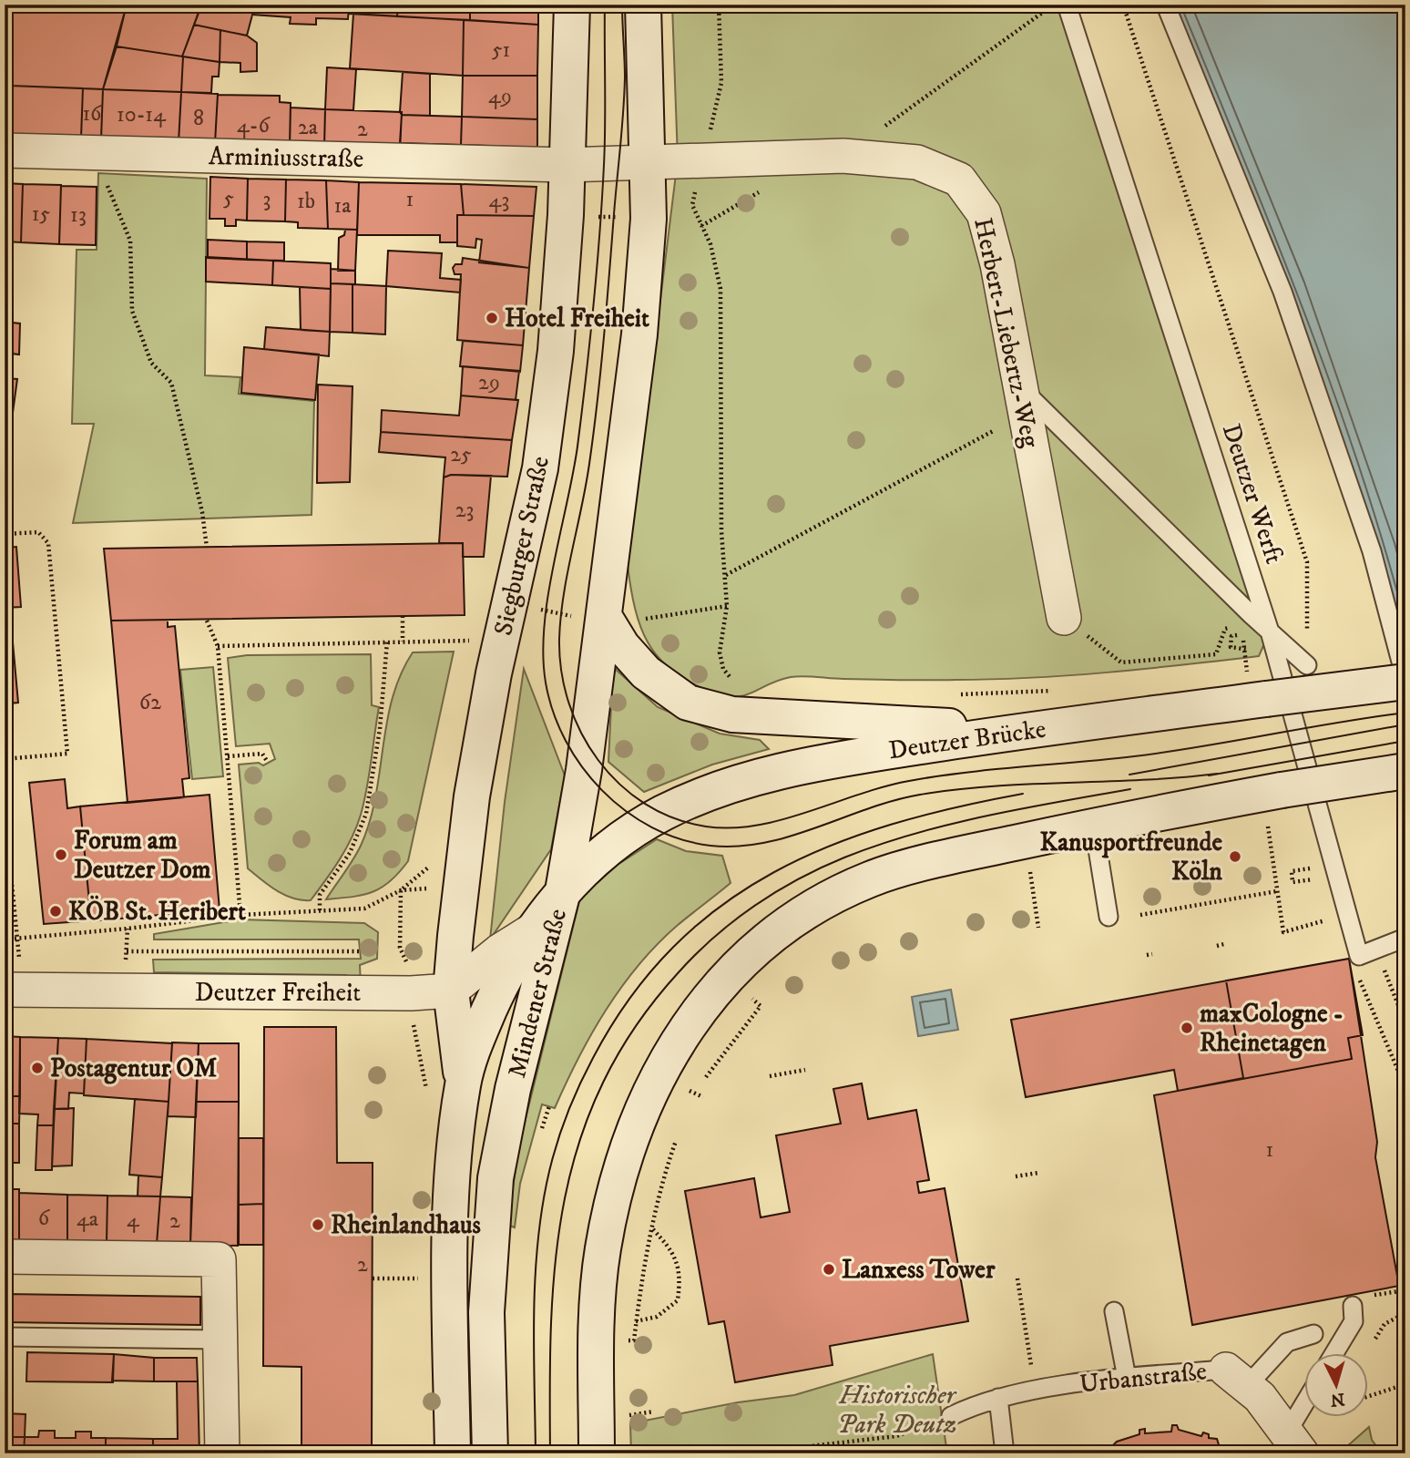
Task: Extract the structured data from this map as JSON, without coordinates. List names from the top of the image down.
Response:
{
  "streets": {
    "main road": ["Siegburger Straße", "Deutzer Brücke", "Mindener Straße"],
    "street": ["Arminiusstraße", "Herbert-Liebertz-Weg", "Deutzer Freiheit"],
    "lane": ["Deutzer Werft", "Urbanstraße"]
  },
  "crossings": [
    ["Arminiusstraße", "Herbert-Liebertz-Weg"],
    ["Arminiusstraße", "Siegburger Straße"],
    ["Herbert-Liebertz-Weg", "Siegburger Straße"],
    ["Siegburger Straße", "Deutzer Freiheit"],
    ["Siegburger Straße", "Mindener Straße"],
    ["Deutzer Brücke", "Mindener Straße"]
  ],
  "parks": ["Historischer Park Deutz"],
  "places": [
    "Hotel Freiheit",
    "Forum am Deutzer Dom",
    "Kanusportfreunde Köln",
    "KÖB St. Heribert",
    "maxCologne - Rheinetagen",
    "Postagentur OM",
    "Rheinlandhaus",
    "Lanxess Tower"
  ],
  "house_numbers": [
    "51",
    "49",
    "16",
    "10-14",
    "8",
    "4-6",
    "2a",
    "2",
    "5",
    "3",
    "1",
    "43",
    "1b",
    "1a",
    "15",
    "13",
    "29",
    "25",
    "23",
    "62",
    "1",
    "6",
    "4a",
    "4",
    "2",
    "2"
  ],
  "north": "bottom"
}
